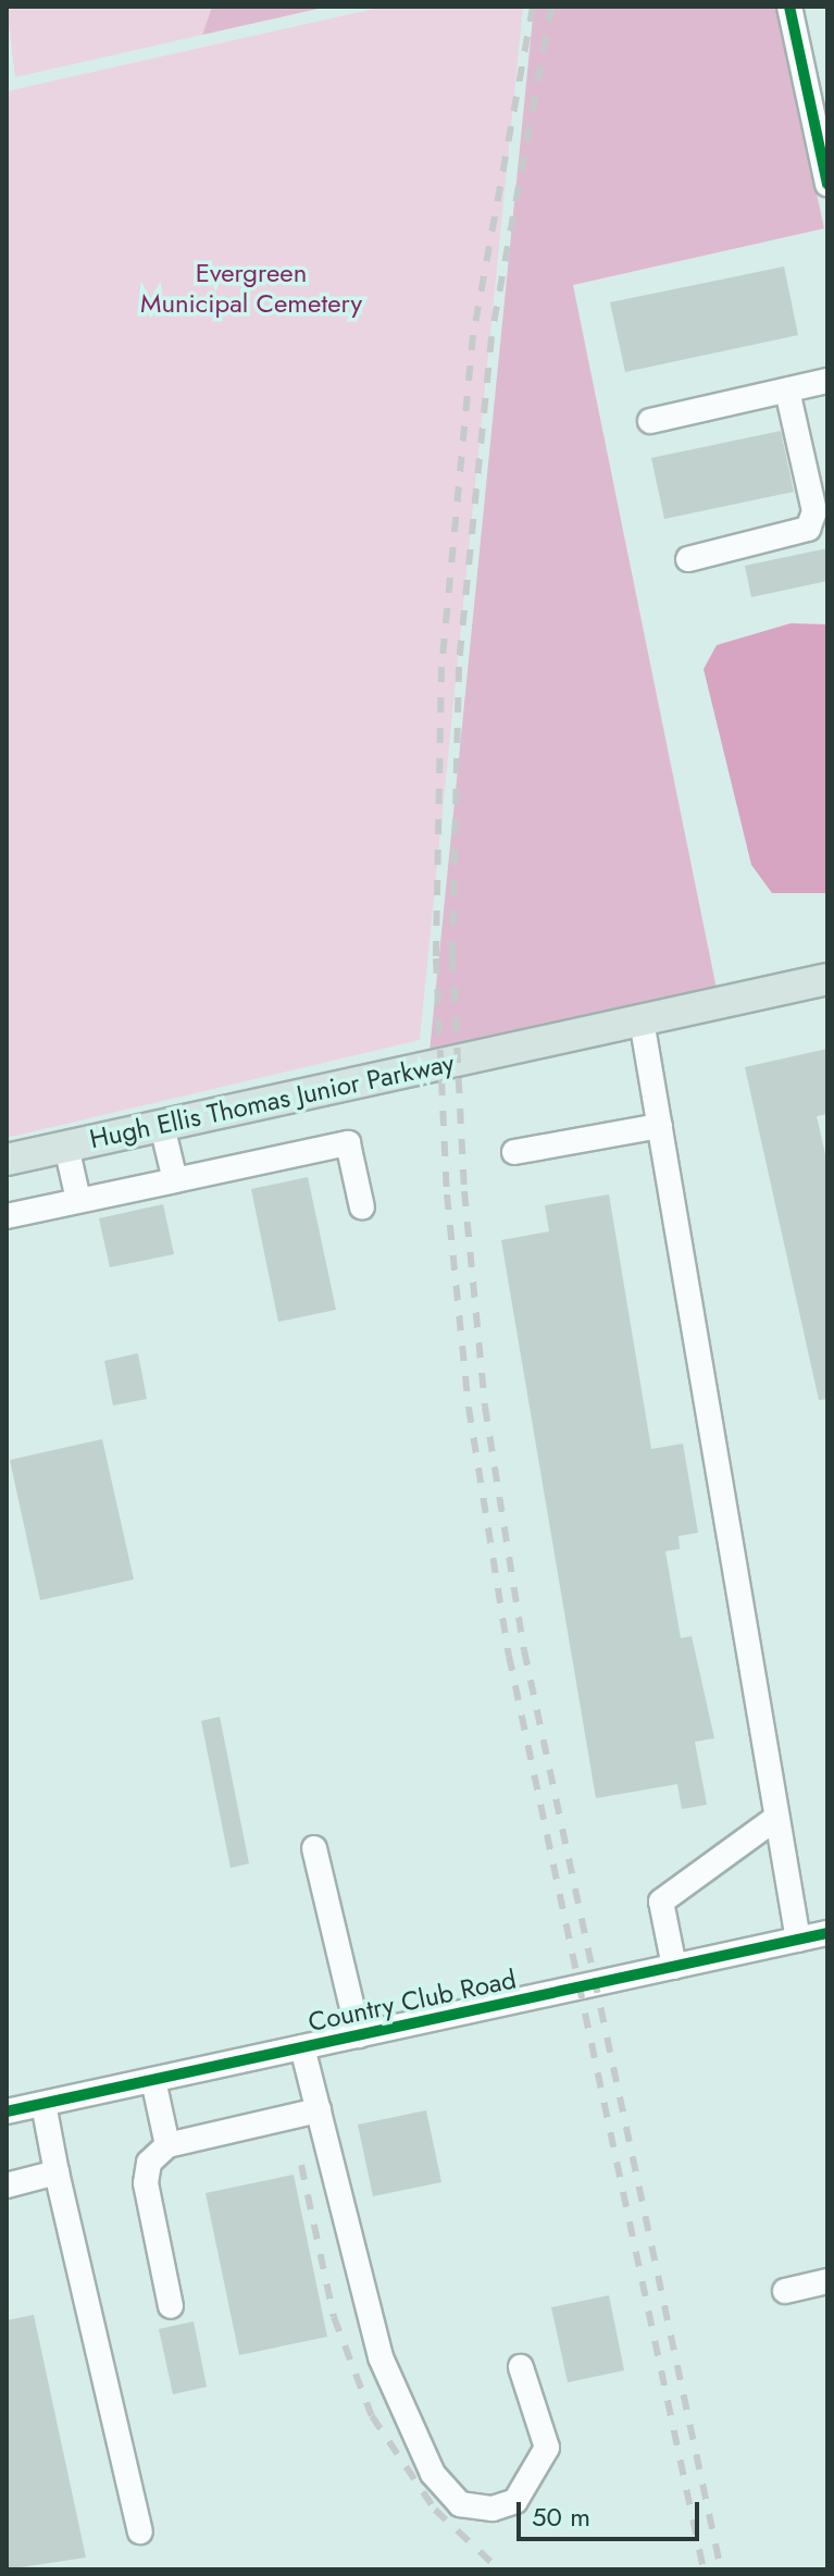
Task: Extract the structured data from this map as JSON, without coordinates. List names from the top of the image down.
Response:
{
  "streets": {
    "main road": ["Hugh Ellis Thomas Junior Parkway"],
    "street": ["Country Club Road"]
  },
  "parks": ["Evergreen Municipal Cemetery"],
  "scale_bar": "50 m"
}
